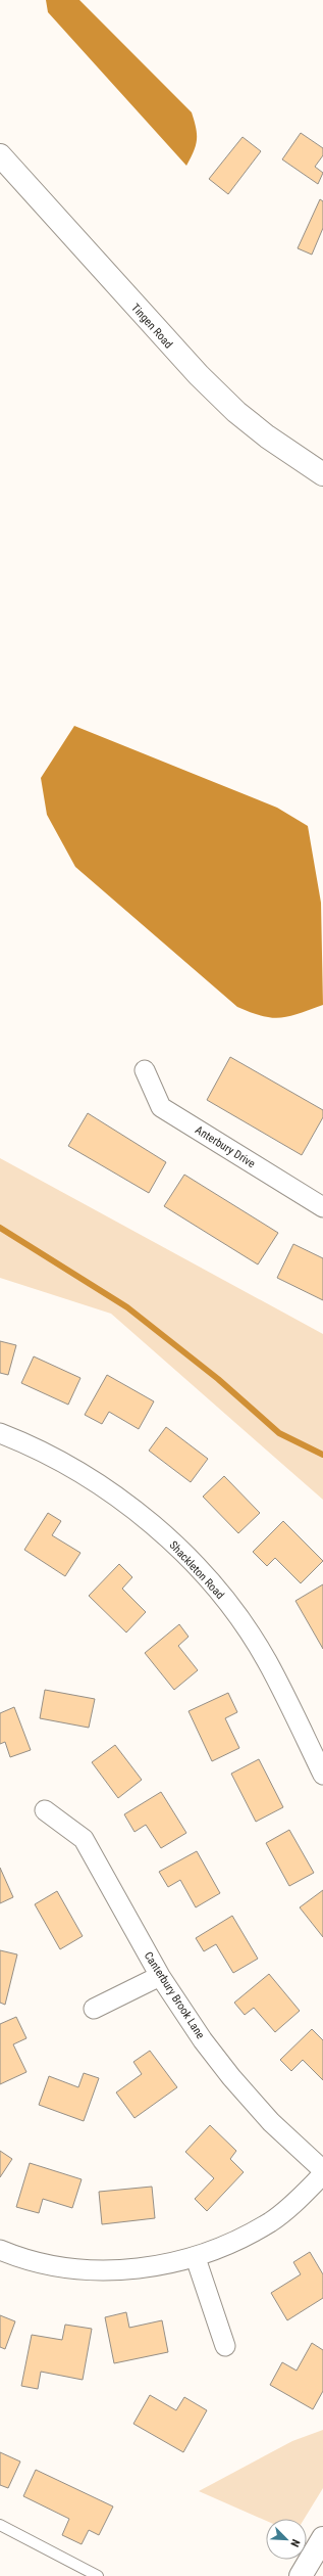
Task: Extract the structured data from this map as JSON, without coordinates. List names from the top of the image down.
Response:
{
  "streets": {
    "street": [
      "Tingen Road",
      "Anterbury Drive",
      "Shackleton Road",
      "Canterbury Brook Lane"
    ]
  },
  "north": "bottom right"
}
